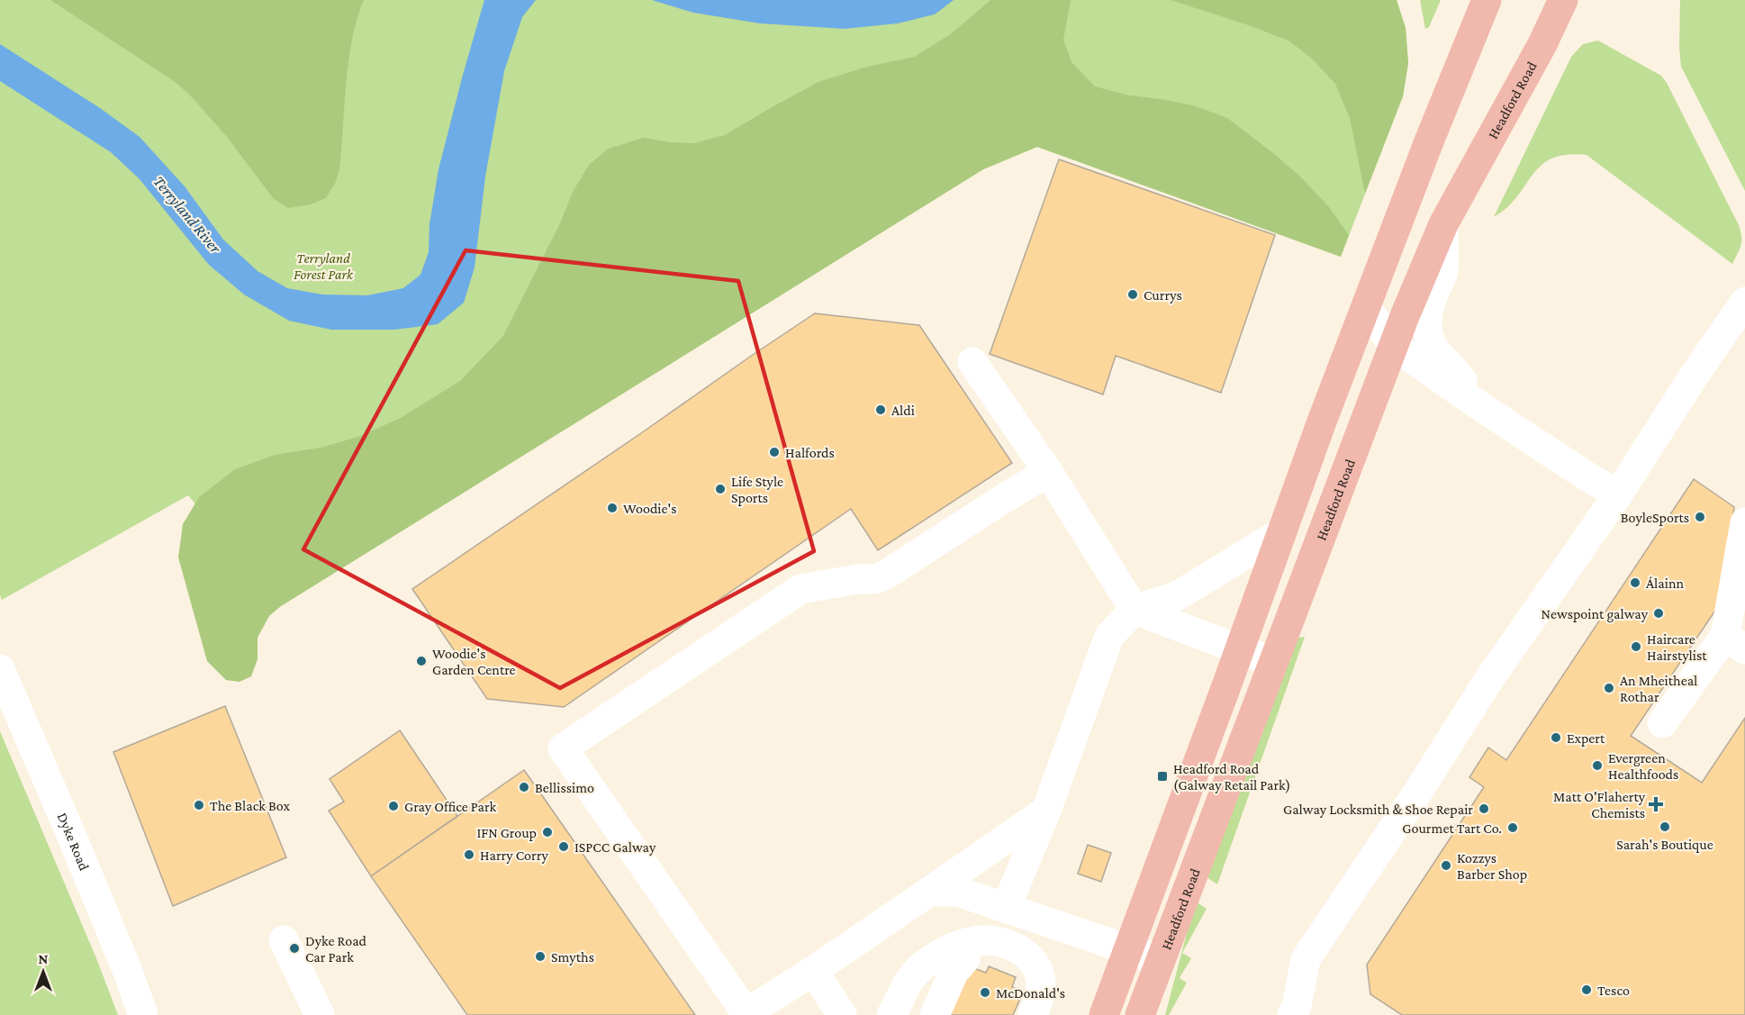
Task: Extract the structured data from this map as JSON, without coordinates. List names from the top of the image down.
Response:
{
  "streets": {
    "main road": ["Headford Road"],
    "street": ["Dyke Road"]
  },
  "water": ["Terryland River"],
  "parks": ["Terryland Forest Park"],
  "places": {
    "other": [
      "Currys",
      "Aldi",
      "Halfords",
      "Life Style Sports",
      "Woodie's",
      "BoyleSports",
      "Álainn",
      "Newspoint galway",
      "Haircare Hairstylist",
      "Woodie's Garden Centre",
      "An Mheitheal Rothar",
      "Expert",
      "Evergreen Healthfoods",
      "Bellissimo",
      "The Black Box",
      "Gray Office Park",
      "Galway Locksmith & Shoe Repair",
      "Sarah's Boutique",
      "Gourmet Tart Co.",
      "IFN Group",
      "ISPCC Galway",
      "Harry Corry",
      "Kozzys Barber Shop",
      "Dyke Road Car Park",
      "Smyths",
      "Tesco",
      "McDonald's"
    ],
    "transit": ["Headford Road (Galway Retail Park)"],
    "health": ["Matt O'Flaherty Chemists"]
  },
  "north": "top"
}
